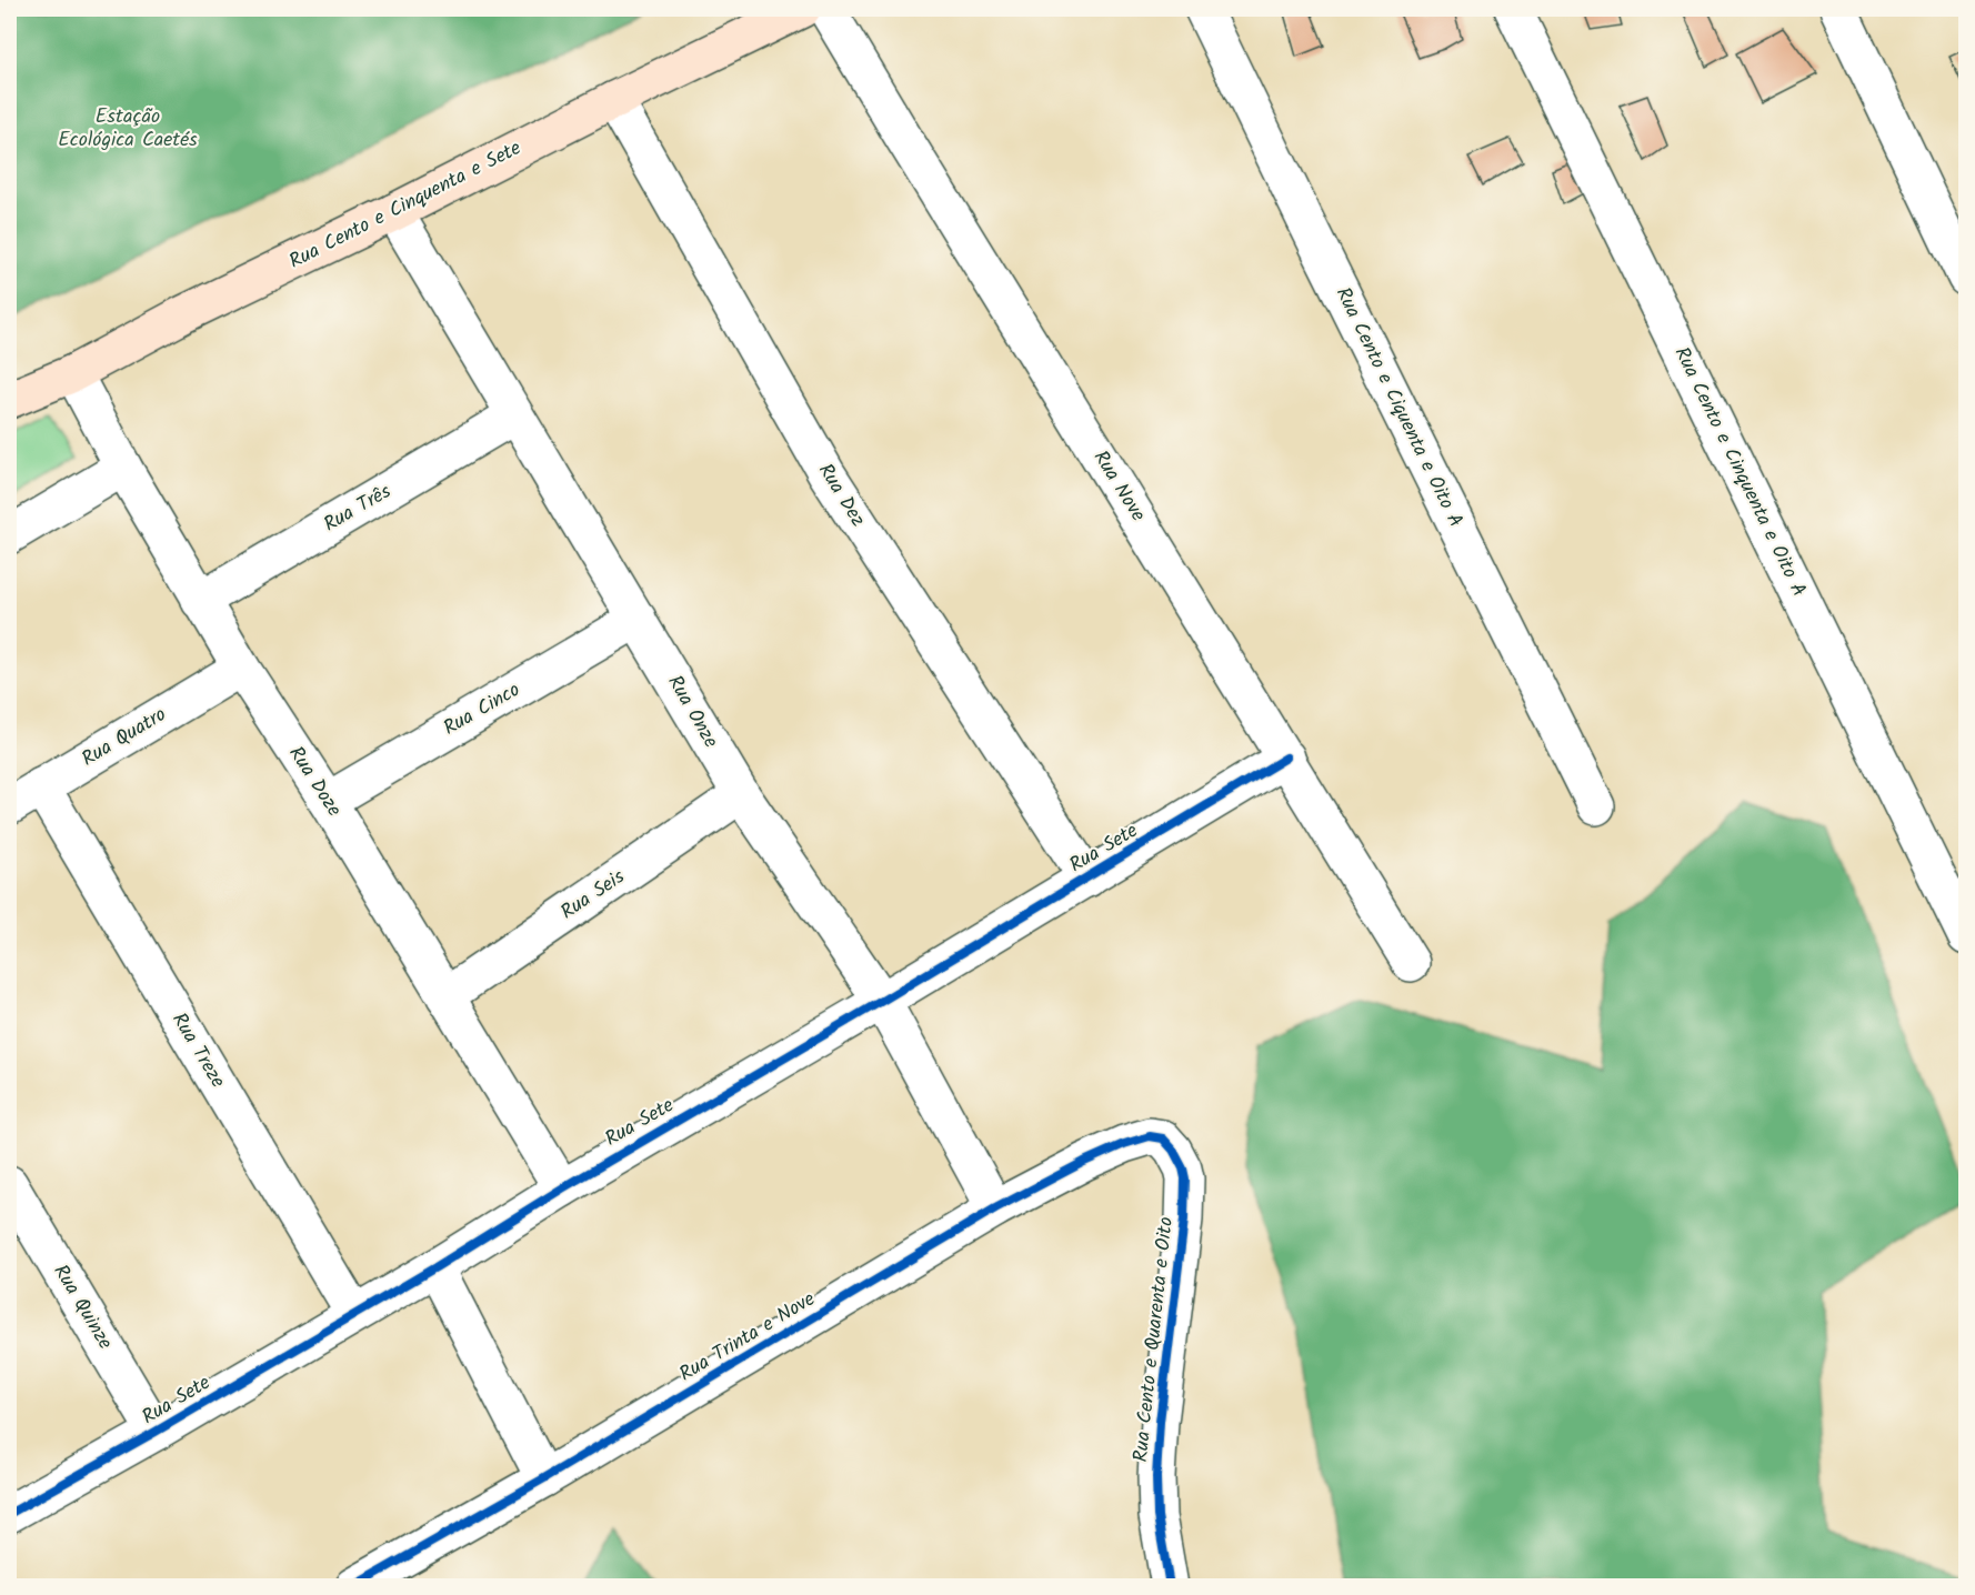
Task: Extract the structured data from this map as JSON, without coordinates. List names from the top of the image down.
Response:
{
  "streets": {
    "main road": ["Rua Cento e Cinquenta e Sete"],
    "street": [
      "Rua Cento e Ciquenta e Oito A",
      "Rua Cento e Cinquenta e Oito A",
      "Rua Nove",
      "Rua Dez",
      "Rua Três",
      "Rua Cinco",
      "Rua Onze",
      "Rua Quatro",
      "Rua Doze",
      "Rua Sete",
      "Rua Seis",
      "Rua Treze",
      "Rua Quinze",
      "Rua Trinta e Nove",
      "Rua Cento e Quarenta e Oito"
    ]
  },
  "crossings": [
    ["Rua Cento e Cinquenta e Sete", "Rua Dez"],
    ["Rua Cento e Cinquenta e Sete", "Rua Onze"],
    ["Rua Cento e Cinquenta e Sete", "Rua Doze"],
    ["Rua Nove", "Rua Sete"],
    ["Rua Dez", "Rua Sete"],
    ["Rua Três", "Rua Onze"],
    ["Rua Três", "Rua Doze"],
    ["Rua Cinco", "Rua Onze"],
    ["Rua Cinco", "Rua Doze"],
    ["Rua Onze", "Rua Sete"],
    ["Rua Onze", "Rua Seis"],
    ["Rua Onze", "Rua Trinta e Nove"],
    ["Rua Quatro", "Rua Doze"],
    ["Rua Quatro", "Rua Treze"],
    ["Rua Doze", "Rua Sete"],
    ["Rua Doze", "Rua Seis"],
    ["Rua Sete", "Rua Treze"],
    ["Rua Sete", "Rua Quinze"],
    ["Rua Trinta e Nove", "Rua Cento e Quarenta e Oito"]
  ],
  "parks": ["Estação Ecológica Caetés"]
}
